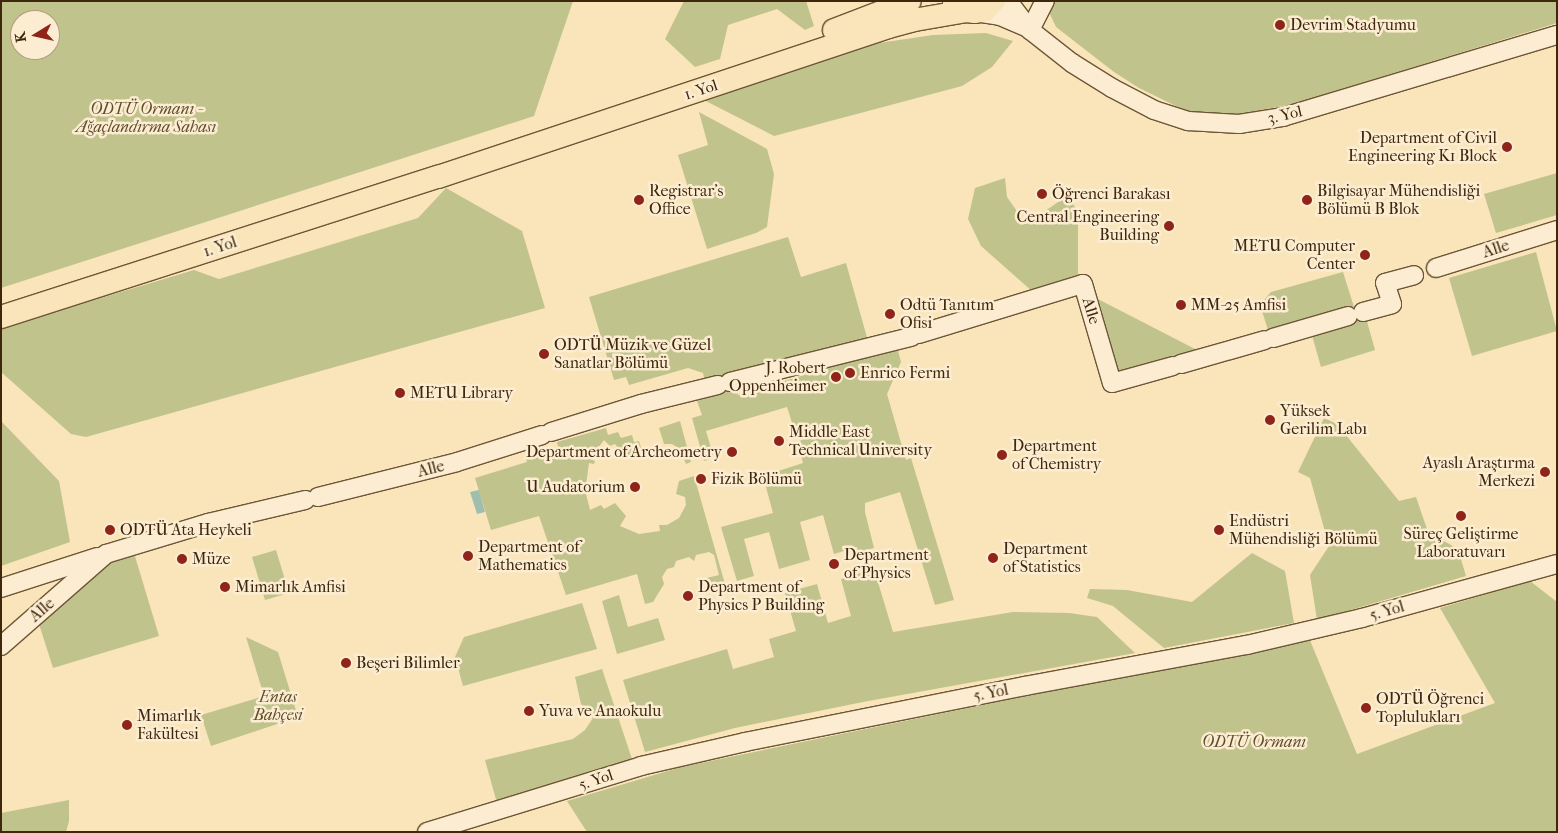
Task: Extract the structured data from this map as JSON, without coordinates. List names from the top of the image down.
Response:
{
  "streets": {
    "main road": ["1. Yol"],
    "street": ["3. Yol", "Alle", "5. Yol"]
  },
  "crossings": [
    ["1. Yol", "3. Yol"]
  ],
  "parks": ["ODTÜ Ormanı - Ağaçlandırma Sahası", "Entas Bahçesi", "ODTÜ Ormanı"],
  "places": [
    "Devrim Stadyumu",
    "Department of Civil Engineering K1 Block",
    "Öğrenci Barakası",
    "Registrar's Office",
    "Bilgisayar Mühendisliği Bölümü B Blok",
    "Central Engineering Building",
    "METU Computer Center",
    "MM-25 Amfisi",
    "Odtü Tanıtım Ofisi",
    "ODTÜ Müzik ve Güzel Sanatlar Bölümü",
    "Enrico Fermi",
    "J. Robert Oppenheimer",
    "METU Library",
    "Yüksek Gerilim Labı",
    "Middle East Technical University",
    "Department of Archeometry",
    "Department of Chemistry",
    "Ayaslı Araştırma Merkezi",
    "Fizik Bölümü",
    "U Audatorium",
    "Süreç Geliştirme Laboratuvarı",
    "ODTÜ Ata Heykeli",
    "Endüstri Mühendisliği Bölümü",
    "Department of Mathematics",
    "Department of Statistics",
    "Müze",
    "Department of Physics",
    "Mimarlık Amfisi",
    "Department of Physics P Building",
    "Beşeri Bilimler",
    "ODTÜ Öğrenci Toplulukları",
    "Yuva ve Anaokulu",
    "Mimarlık Fakültesi"
  ],
  "north": "left"
}
